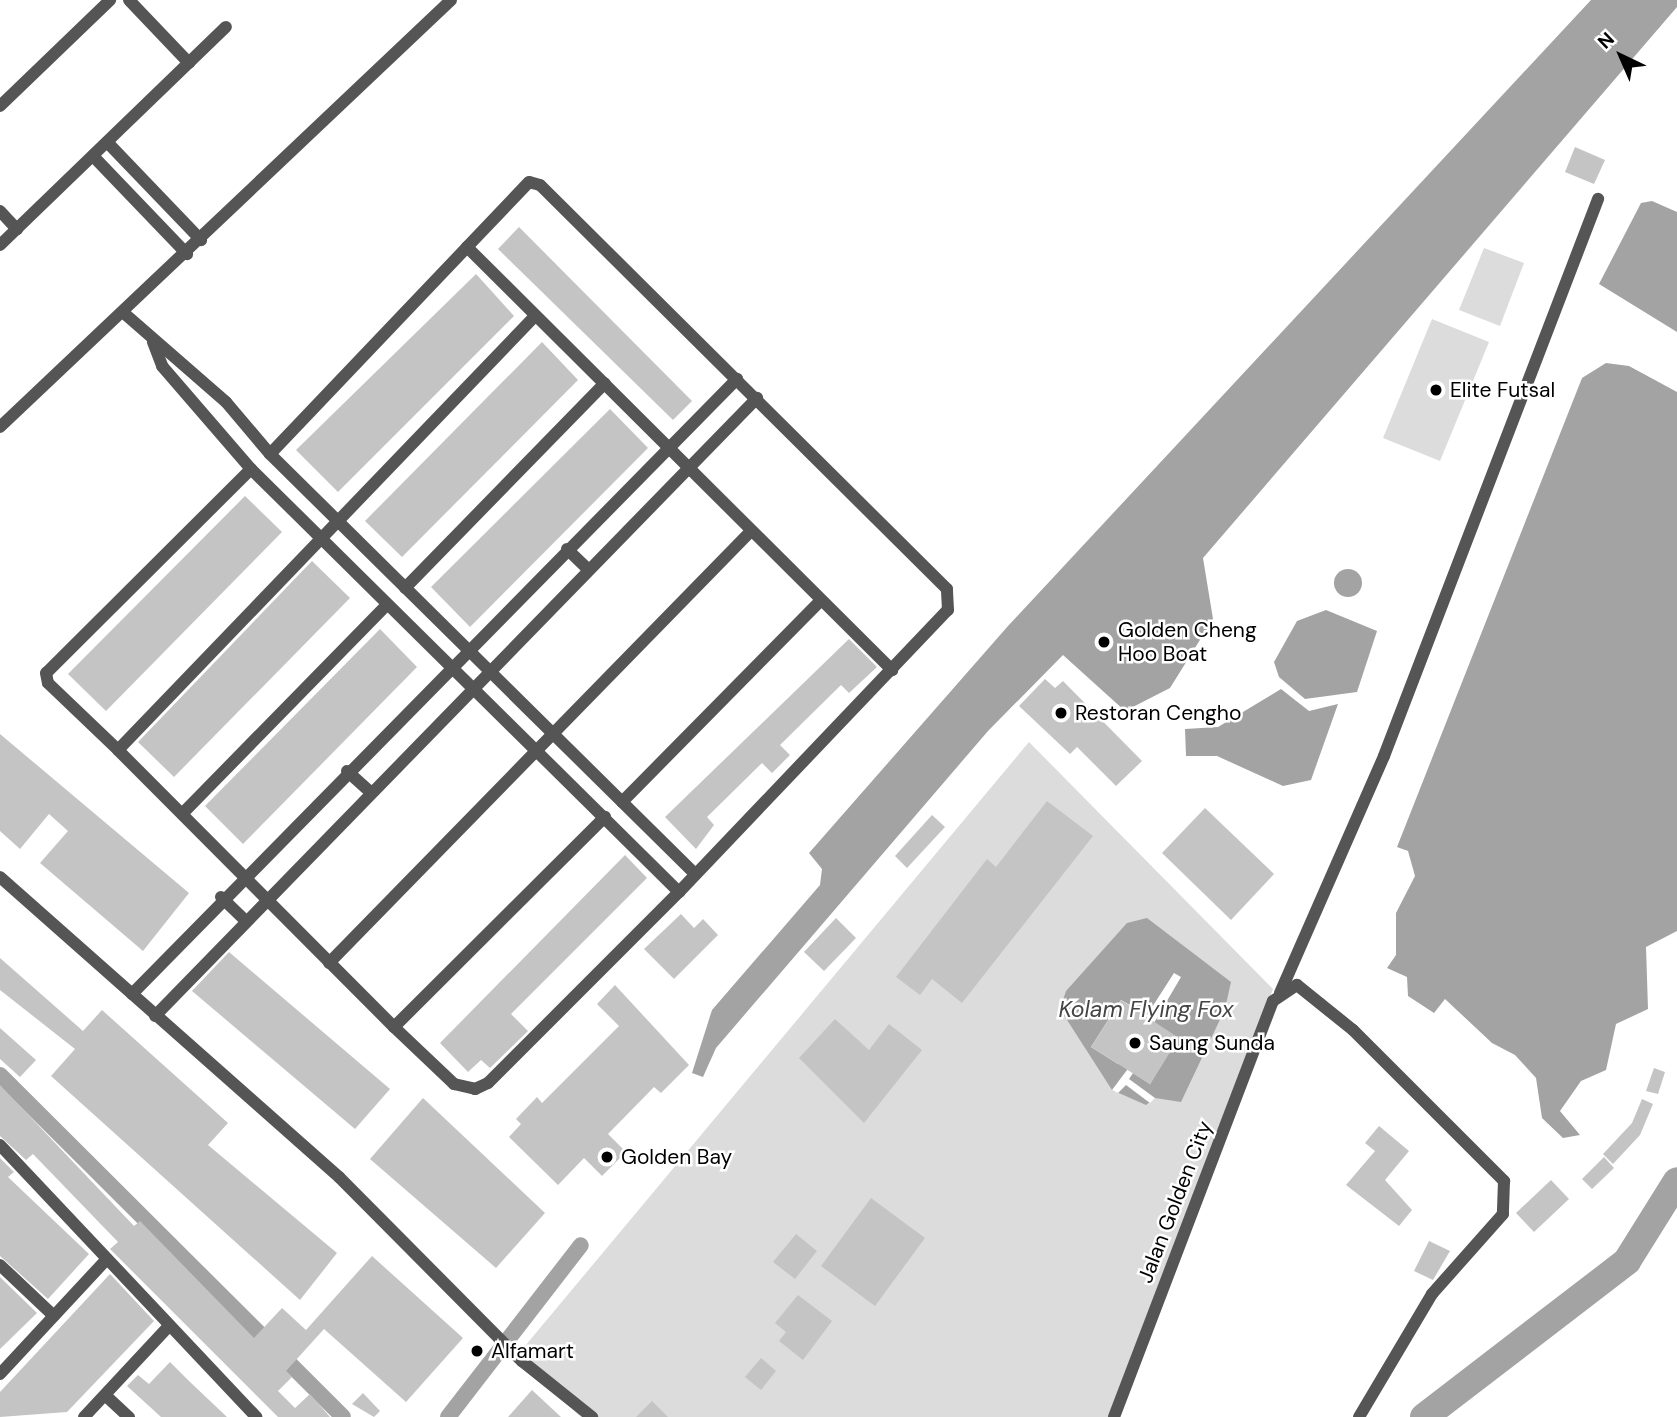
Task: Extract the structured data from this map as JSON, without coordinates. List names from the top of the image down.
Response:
{
  "streets": {
    "street": ["Jalan Golden City"]
  },
  "water": ["Kolam Flying Fox"],
  "places": [
    "Elite Futsal",
    "Golden Cheng Hoo Boat",
    "Restoran Cengho",
    "Saung Sunda",
    "Golden Bay",
    "Alfamart"
  ],
  "north": "top left"
}
